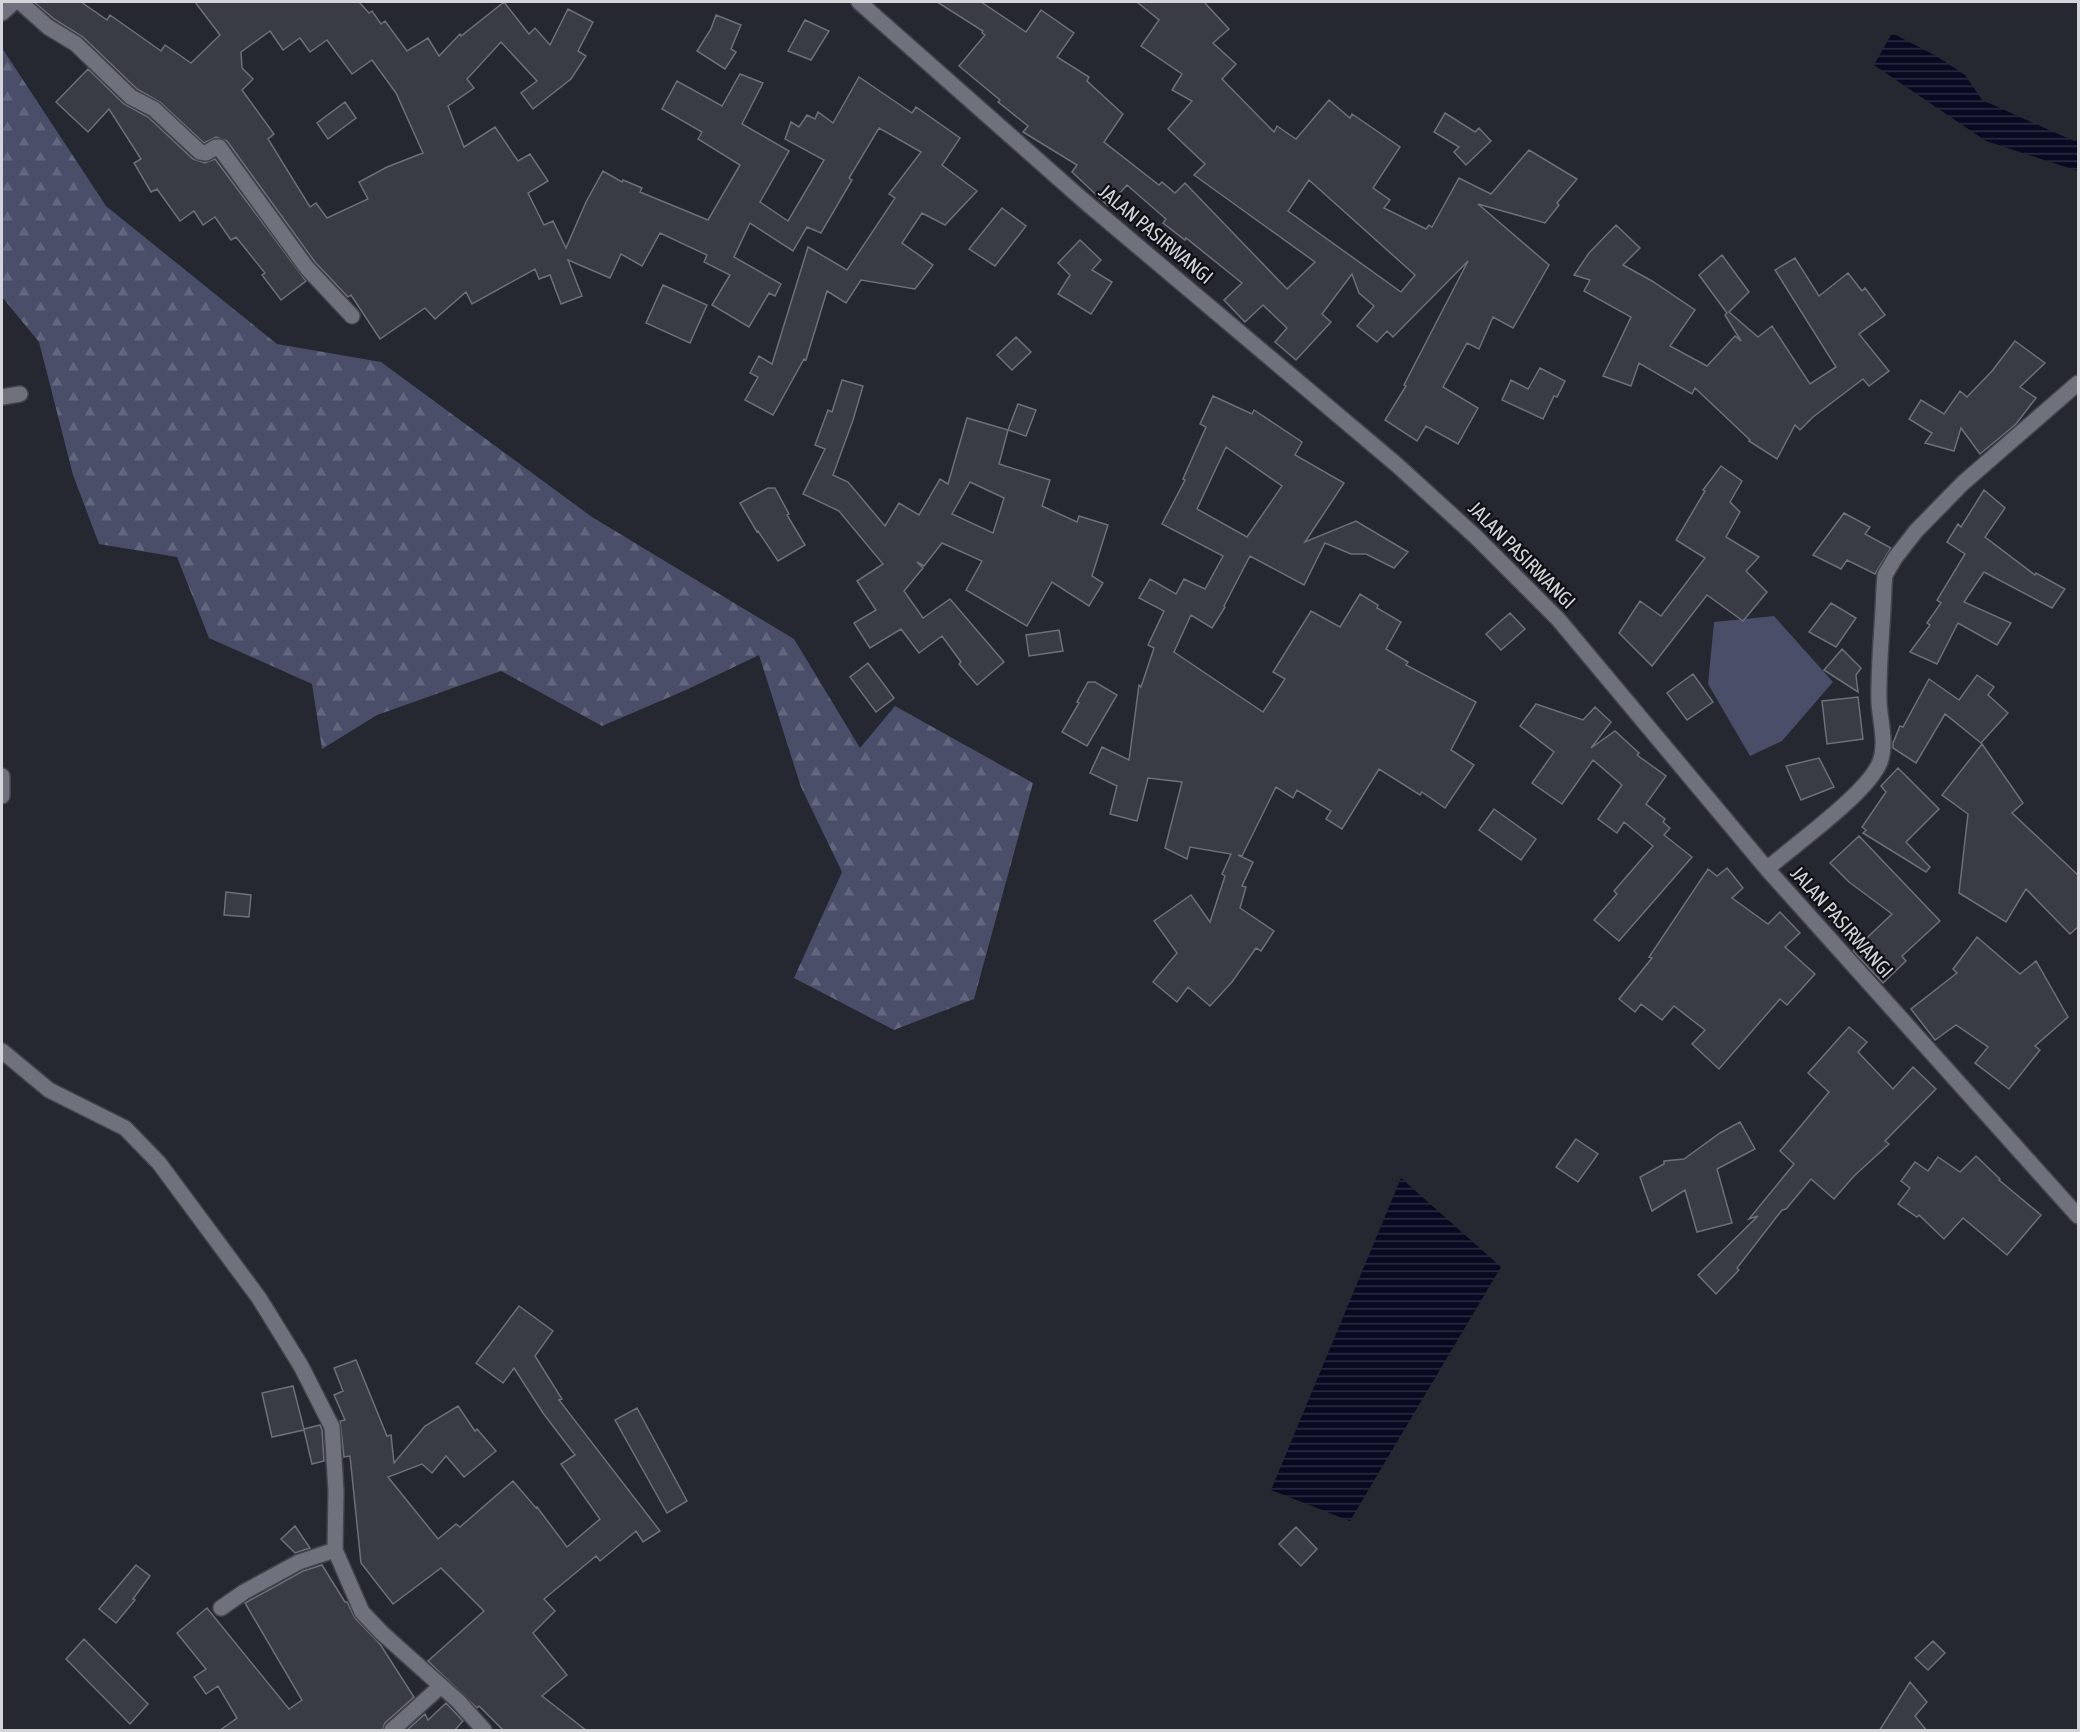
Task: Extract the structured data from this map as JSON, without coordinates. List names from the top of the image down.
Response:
{
  "streets": {
    "street": ["JALAN PASIRWANGI"]
  }
}
